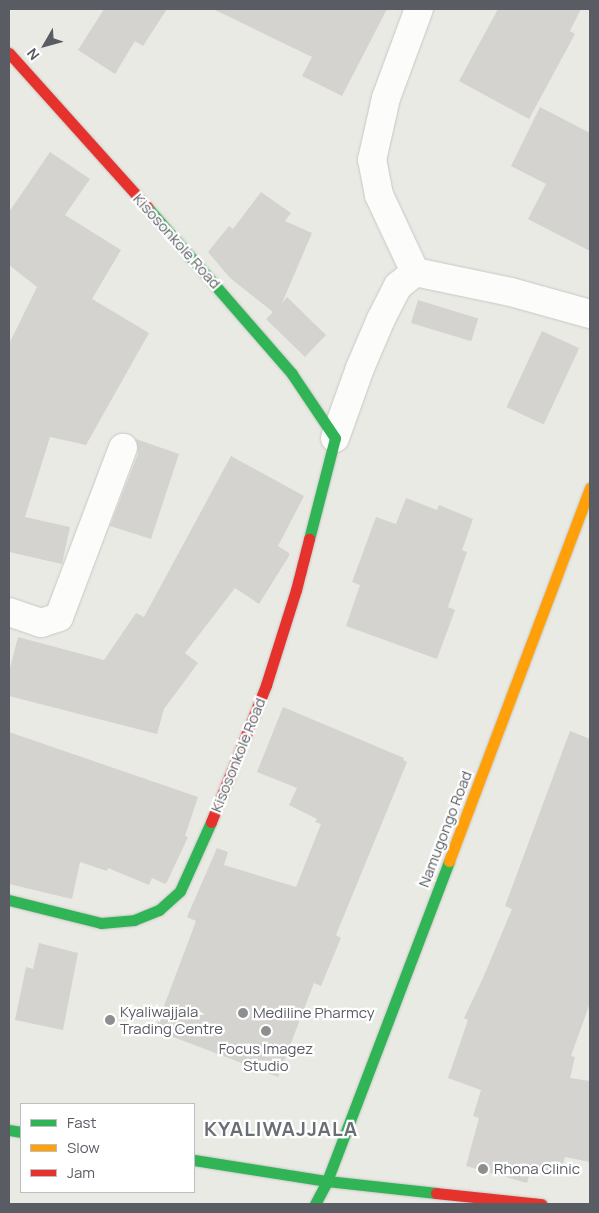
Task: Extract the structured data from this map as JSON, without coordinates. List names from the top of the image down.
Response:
{
  "streets": {
    "street": ["Kisosonkole Road", "Namugongo Road"]
  },
  "districts": ["KYALIWAJJALA"],
  "places": [
    "Mediline Pharmcy",
    "Kyaliwajjala Trading Centre",
    "Focus Imagez Studio",
    "Rhona Clinic"
  ],
  "legend": ["Fast", "Slow", "Jam"],
  "north": "bottom left"
}
